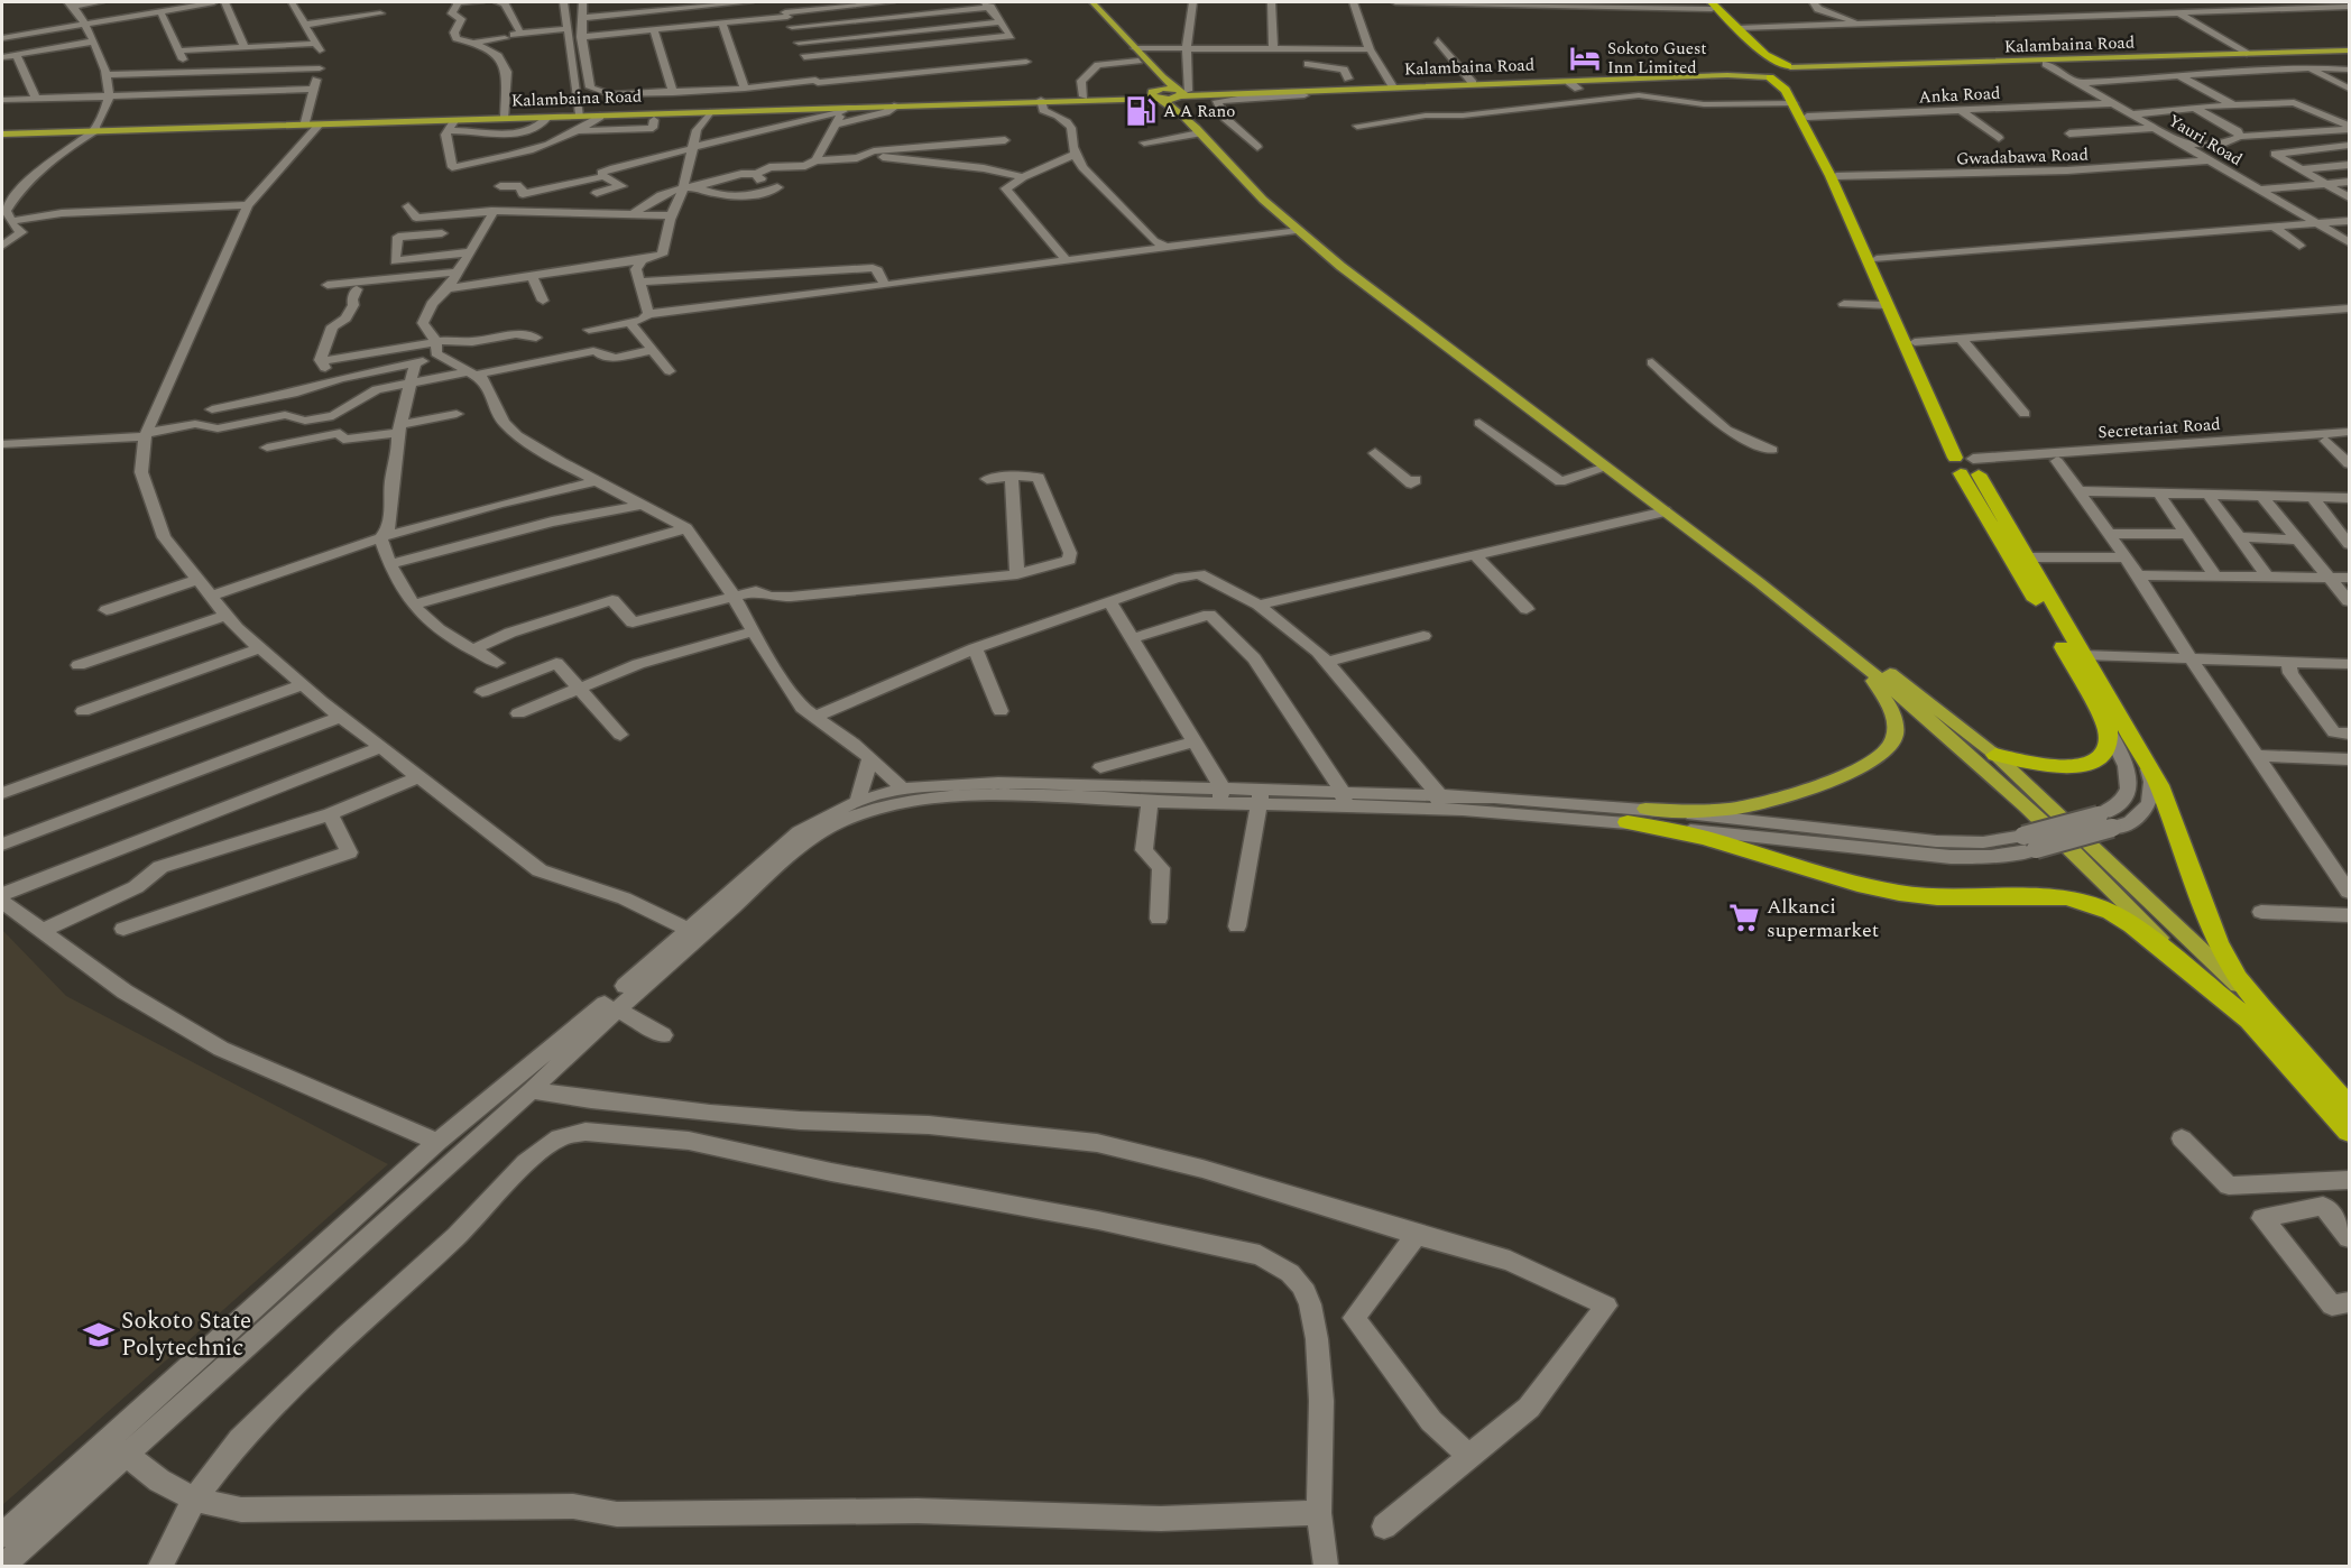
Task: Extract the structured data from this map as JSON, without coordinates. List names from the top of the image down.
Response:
{
  "streets": {
    "main road": ["Kalambaina Road"],
    "street": [
      "Anka Road",
      "Yauri Road",
      "Gwadabawa Road",
      "Secretariat Road"
    ]
  },
  "crossings": [
    ["Anka Road", "Yauri Road"],
    ["Yauri Road", "Gwadabawa Road"]
  ],
  "places": {
    "hotel": ["Sokoto Guest Inn Limited"],
    "fuel station": ["A A Rano"],
    "supermarket": ["Alkanci supermarket"],
    "school or university": ["Sokoto State Polytechnic"]
  }
}
